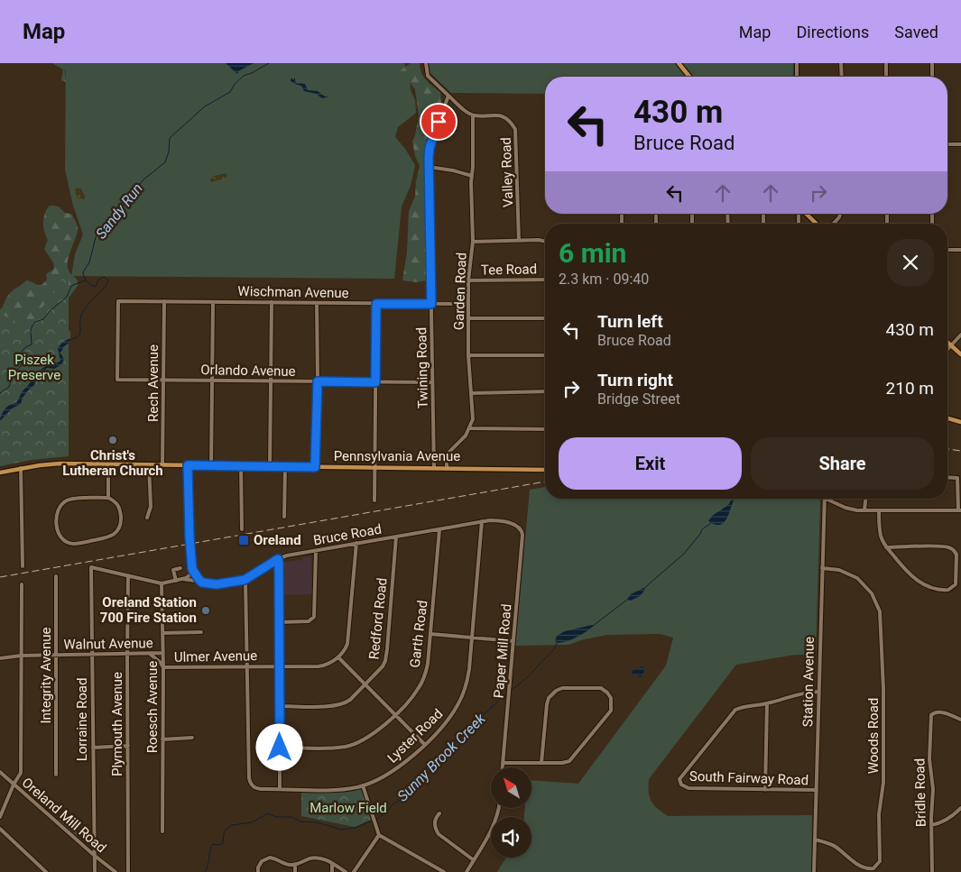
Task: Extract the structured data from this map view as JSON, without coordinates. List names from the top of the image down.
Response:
{
  "streets": {
    "main road": ["Pennsylvania Avenue"],
    "street": [
      "Valley Road",
      "Tee Road",
      "Garden Road",
      "Wischman Avenue",
      "Twining Road",
      "Orlando Avenue",
      "Rech Avenue",
      "Bruce Road",
      "Redford Road",
      "Garth Road",
      "Walnut Avenue",
      "Paper Mill Road",
      "Ulmer Avenue",
      "Integrity Avenue",
      "Station Avenue",
      "Roesch Avenue",
      "Lorraine Road",
      "Plymouth Avenue",
      "Lyster Road",
      "Woods Road",
      "South Fairway Road",
      "Bridle Road",
      "Oreland Mill Road"
    ]
  },
  "crossings": [
    ["Valley Road", "Garden Road"],
    ["Tee Road", "Garden Road"],
    ["Garden Road", "Wischman Avenue"],
    ["Wischman Avenue", "Twining Road"],
    ["Wischman Avenue", "Orlando Avenue"],
    ["Wischman Avenue", "Rech Avenue"],
    ["Twining Road", "Orlando Avenue"],
    ["Twining Road", "Pennsylvania Avenue"],
    ["Orlando Avenue", "Rech Avenue"],
    ["Rech Avenue", "Pennsylvania Avenue"],
    ["Bruce Road", "Redford Road"],
    ["Bruce Road", "Garth Road"],
    ["Bruce Road", "Paper Mill Road"],
    ["Bruce Road", "Lyster Road"],
    ["Walnut Avenue", "Integrity Avenue"],
    ["Walnut Avenue", "Roesch Avenue"],
    ["Walnut Avenue", "Lorraine Road"],
    ["Walnut Avenue", "Plymouth Avenue"],
    ["Ulmer Avenue", "Roesch Avenue"],
    ["Ulmer Avenue", "Lyster Road"],
    ["Station Avenue", "Woods Road"],
    ["Station Avenue", "South Fairway Road"],
    ["Lorraine Road", "Plymouth Avenue"],
    ["Lorraine Road", "Oreland Mill Road"]
  ],
  "water": ["Sandy Run", "Sunny Brook Creek"],
  "parks": ["Piszek Preserve", "Marlow Field"],
  "places": {
    "other": ["Christ's Lutheran Church", "Oreland Station 700 Fire Station"],
    "transit": ["Oreland"]
  },
  "north": "top left",
  "page": {
    "header": "Map",
    "nav": ["Map", "Directions", "Saved"],
    "turn": ["430 m", "Bruce Road"],
    "heading": ["6 min", "2.3 km · 09:40"],
    "list": [
      {
        "name": "Turn left",
        "note": "Bruce Road",
        "value": "430 m"
      },
      {
        "name": "Turn right",
        "note": "Bridge Street",
        "value": "210 m"
      }
    ],
    "buttons": ["Exit", "Share"]
  }
}
